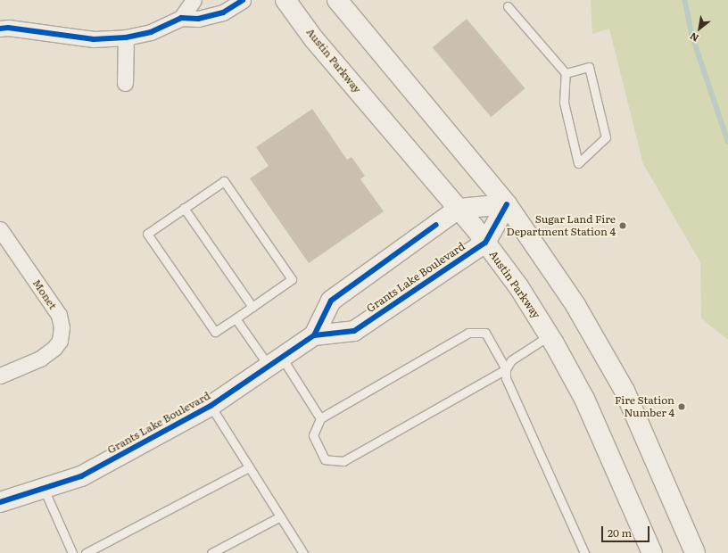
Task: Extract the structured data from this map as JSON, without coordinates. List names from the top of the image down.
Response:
{
  "streets": {
    "main road": ["Austin Parkway", "Grants Lake Boulevard"],
    "street": ["Monet"]
  },
  "crossings": [
    ["Austin Parkway", "Grants Lake Boulevard"]
  ],
  "places": ["Sugar Land Fire Department Station 4", "Fire Station Number 4"],
  "scale_bar": "20 m",
  "north": "bottom left"
}
